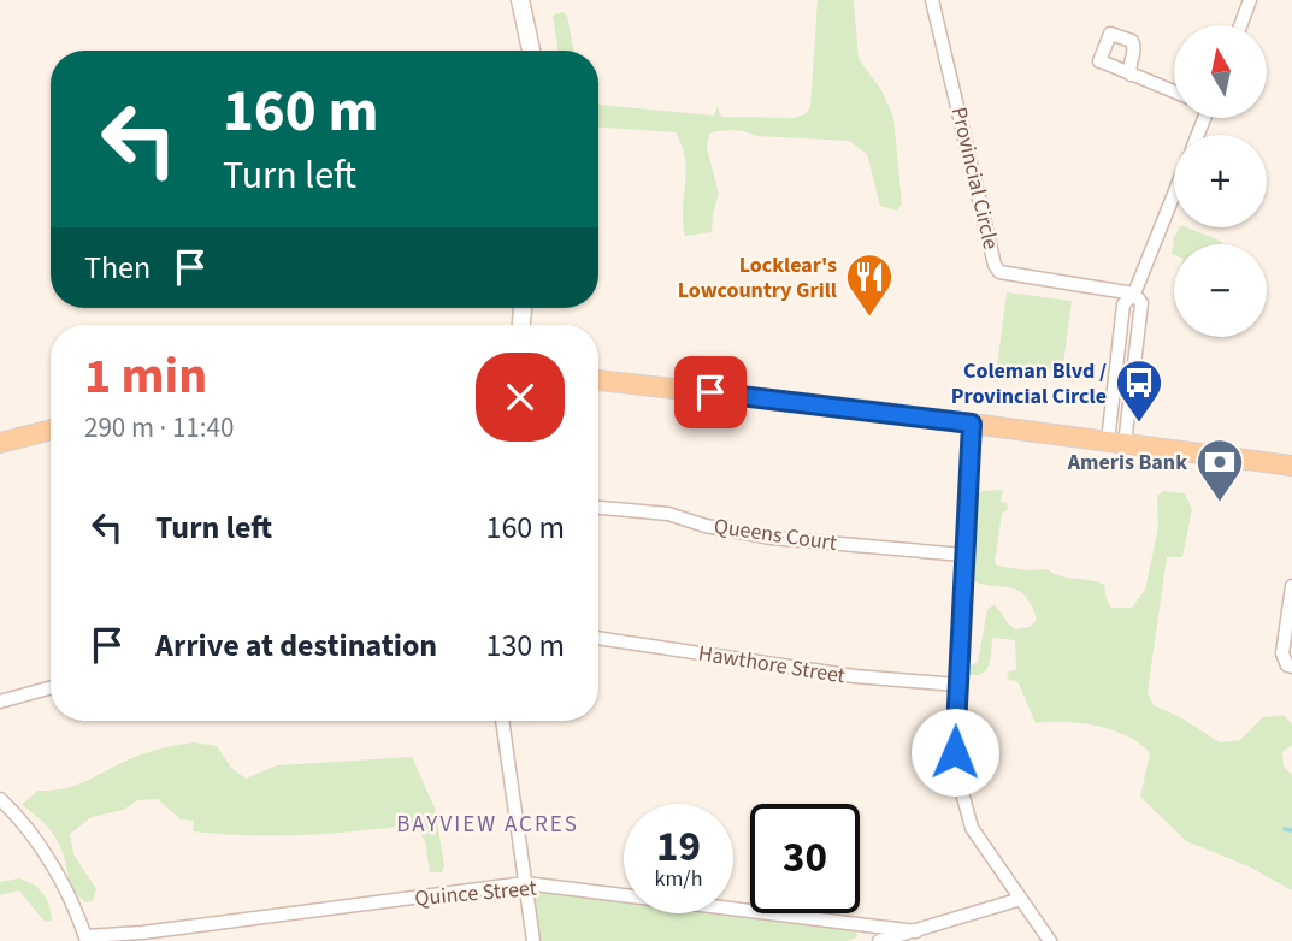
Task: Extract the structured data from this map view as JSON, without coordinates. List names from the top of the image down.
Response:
{
  "streets": {
    "street": [
      "Provincial Circle",
      "Queens Court",
      "Hawthore Street",
      "Quince Street"
    ]
  },
  "districts": ["BAYVIEW ACRES"],
  "places": {
    "restaurant": ["Locklear's Lowcountry Grill"],
    "bus stop": ["Coleman Blvd / Provincial Circle"],
    "bank": ["Ameris Bank"]
  },
  "north": "top",
  "page": {
    "map_buttons": ["+", "−"],
    "turn": ["160 m", "Turn left"],
    "then": "Then",
    "heading": ["1 min", "290 m · 11:40"],
    "list": [
      {
        "name": "Turn left",
        "value": "160 m"
      },
      {
        "name": "Arrive at destination",
        "value": "130 m"
      }
    ],
    "speed": "19 km/h",
    "limit": "30"
  }
}
